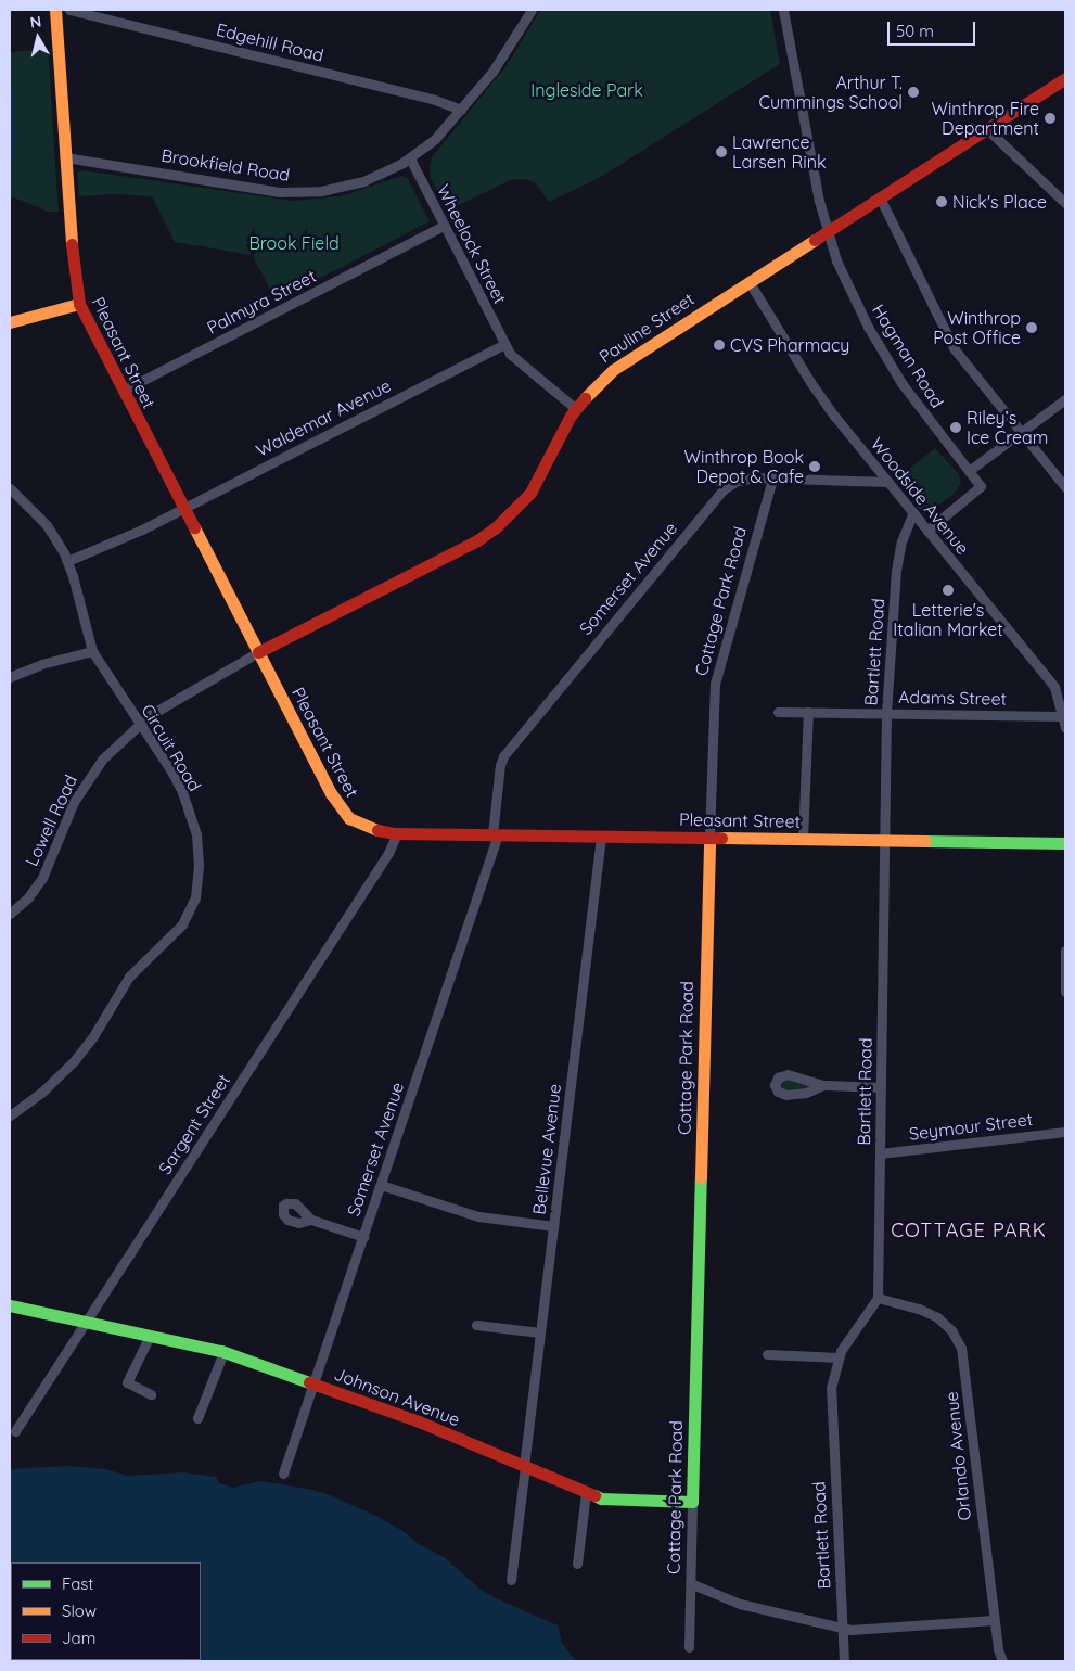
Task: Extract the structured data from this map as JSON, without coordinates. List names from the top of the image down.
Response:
{
  "streets": {
    "main road": [
      "Pauline Street",
      "Pleasant Street",
      "Cottage Park Road",
      "Johnson Avenue"
    ],
    "street": [
      "Edgehill Road",
      "Brookfield Road",
      "Wheelock Street",
      "Palmyra Street",
      "Hagman Road",
      "Waldemar Avenue",
      "Woodside Avenue",
      "Somerset Avenue",
      "Bartlett Road",
      "Adams Street",
      "Circuit Road",
      "Lowell Road",
      "Sargent Street",
      "Seymour Street",
      "Bellevue Avenue",
      "Orlando Avenue"
    ]
  },
  "crossings": [
    ["Edgehill Road", "Brookfield Road"],
    ["Brookfield Road", "Wheelock Street"],
    ["Brookfield Road", "Pleasant Street"],
    ["Wheelock Street", "Palmyra Street"],
    ["Wheelock Street", "Waldemar Avenue"],
    ["Palmyra Street", "Pleasant Street"],
    ["Pauline Street", "Pleasant Street"],
    ["Pauline Street", "Hagman Road"],
    ["Pauline Street", "Woodside Avenue"],
    ["Pauline Street", "Lowell Road"],
    ["Pleasant Street", "Waldemar Avenue"],
    ["Pleasant Street", "Somerset Avenue"],
    ["Pleasant Street", "Cottage Park Road"],
    ["Pleasant Street", "Bartlett Road"],
    ["Pleasant Street", "Lowell Road"],
    ["Pleasant Street", "Sargent Street"],
    ["Pleasant Street", "Bellevue Avenue"],
    ["Hagman Road", "Woodside Avenue"],
    ["Waldemar Avenue", "Circuit Road"],
    ["Woodside Avenue", "Somerset Avenue"],
    ["Woodside Avenue", "Bartlett Road"],
    ["Woodside Avenue", "Adams Street"],
    ["Somerset Avenue", "Cottage Park Road"],
    ["Somerset Avenue", "Johnson Avenue"],
    ["Cottage Park Road", "Johnson Avenue"],
    ["Bartlett Road", "Adams Street"],
    ["Bartlett Road", "Seymour Street"],
    ["Bartlett Road", "Orlando Avenue"],
    ["Circuit Road", "Lowell Road"],
    ["Sargent Street", "Johnson Avenue"],
    ["Bellevue Avenue", "Johnson Avenue"]
  ],
  "districts": ["COTTAGE PARK"],
  "parks": ["Ingleside Park", "Brook Field"],
  "places": [
    "Arthur T. Cummings School",
    "Winthrop Fire Department",
    "Lawrence Larsen Rink",
    "Nick's Place",
    "Winthrop Post Office",
    "CVS Pharmacy",
    "Riley’s Ice Cream",
    "Winthrop Book Depot & Cafe",
    "Letterie's Italian Market"
  ],
  "legend": ["Fast", "Slow", "Jam"],
  "scale_bar": "50 m",
  "north": "top"
}
